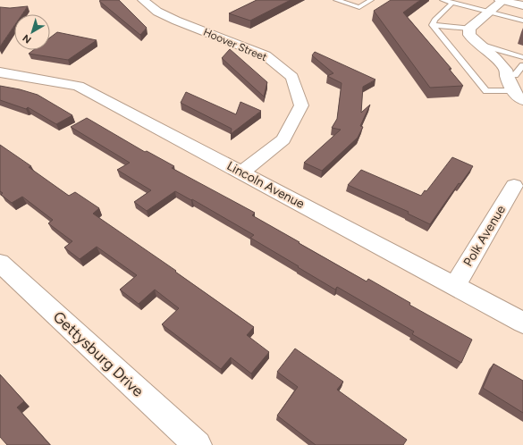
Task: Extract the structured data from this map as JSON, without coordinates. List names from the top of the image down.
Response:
{
  "streets": {
    "street": [
      "Hoover Street",
      "Lincoln Avenue",
      "Polk Avenue",
      "Gettysburg Drive"
    ]
  },
  "crossings": [
    ["Hoover Street", "Lincoln Avenue"],
    ["Lincoln Avenue", "Polk Avenue"]
  ],
  "north": "bottom left"
}
